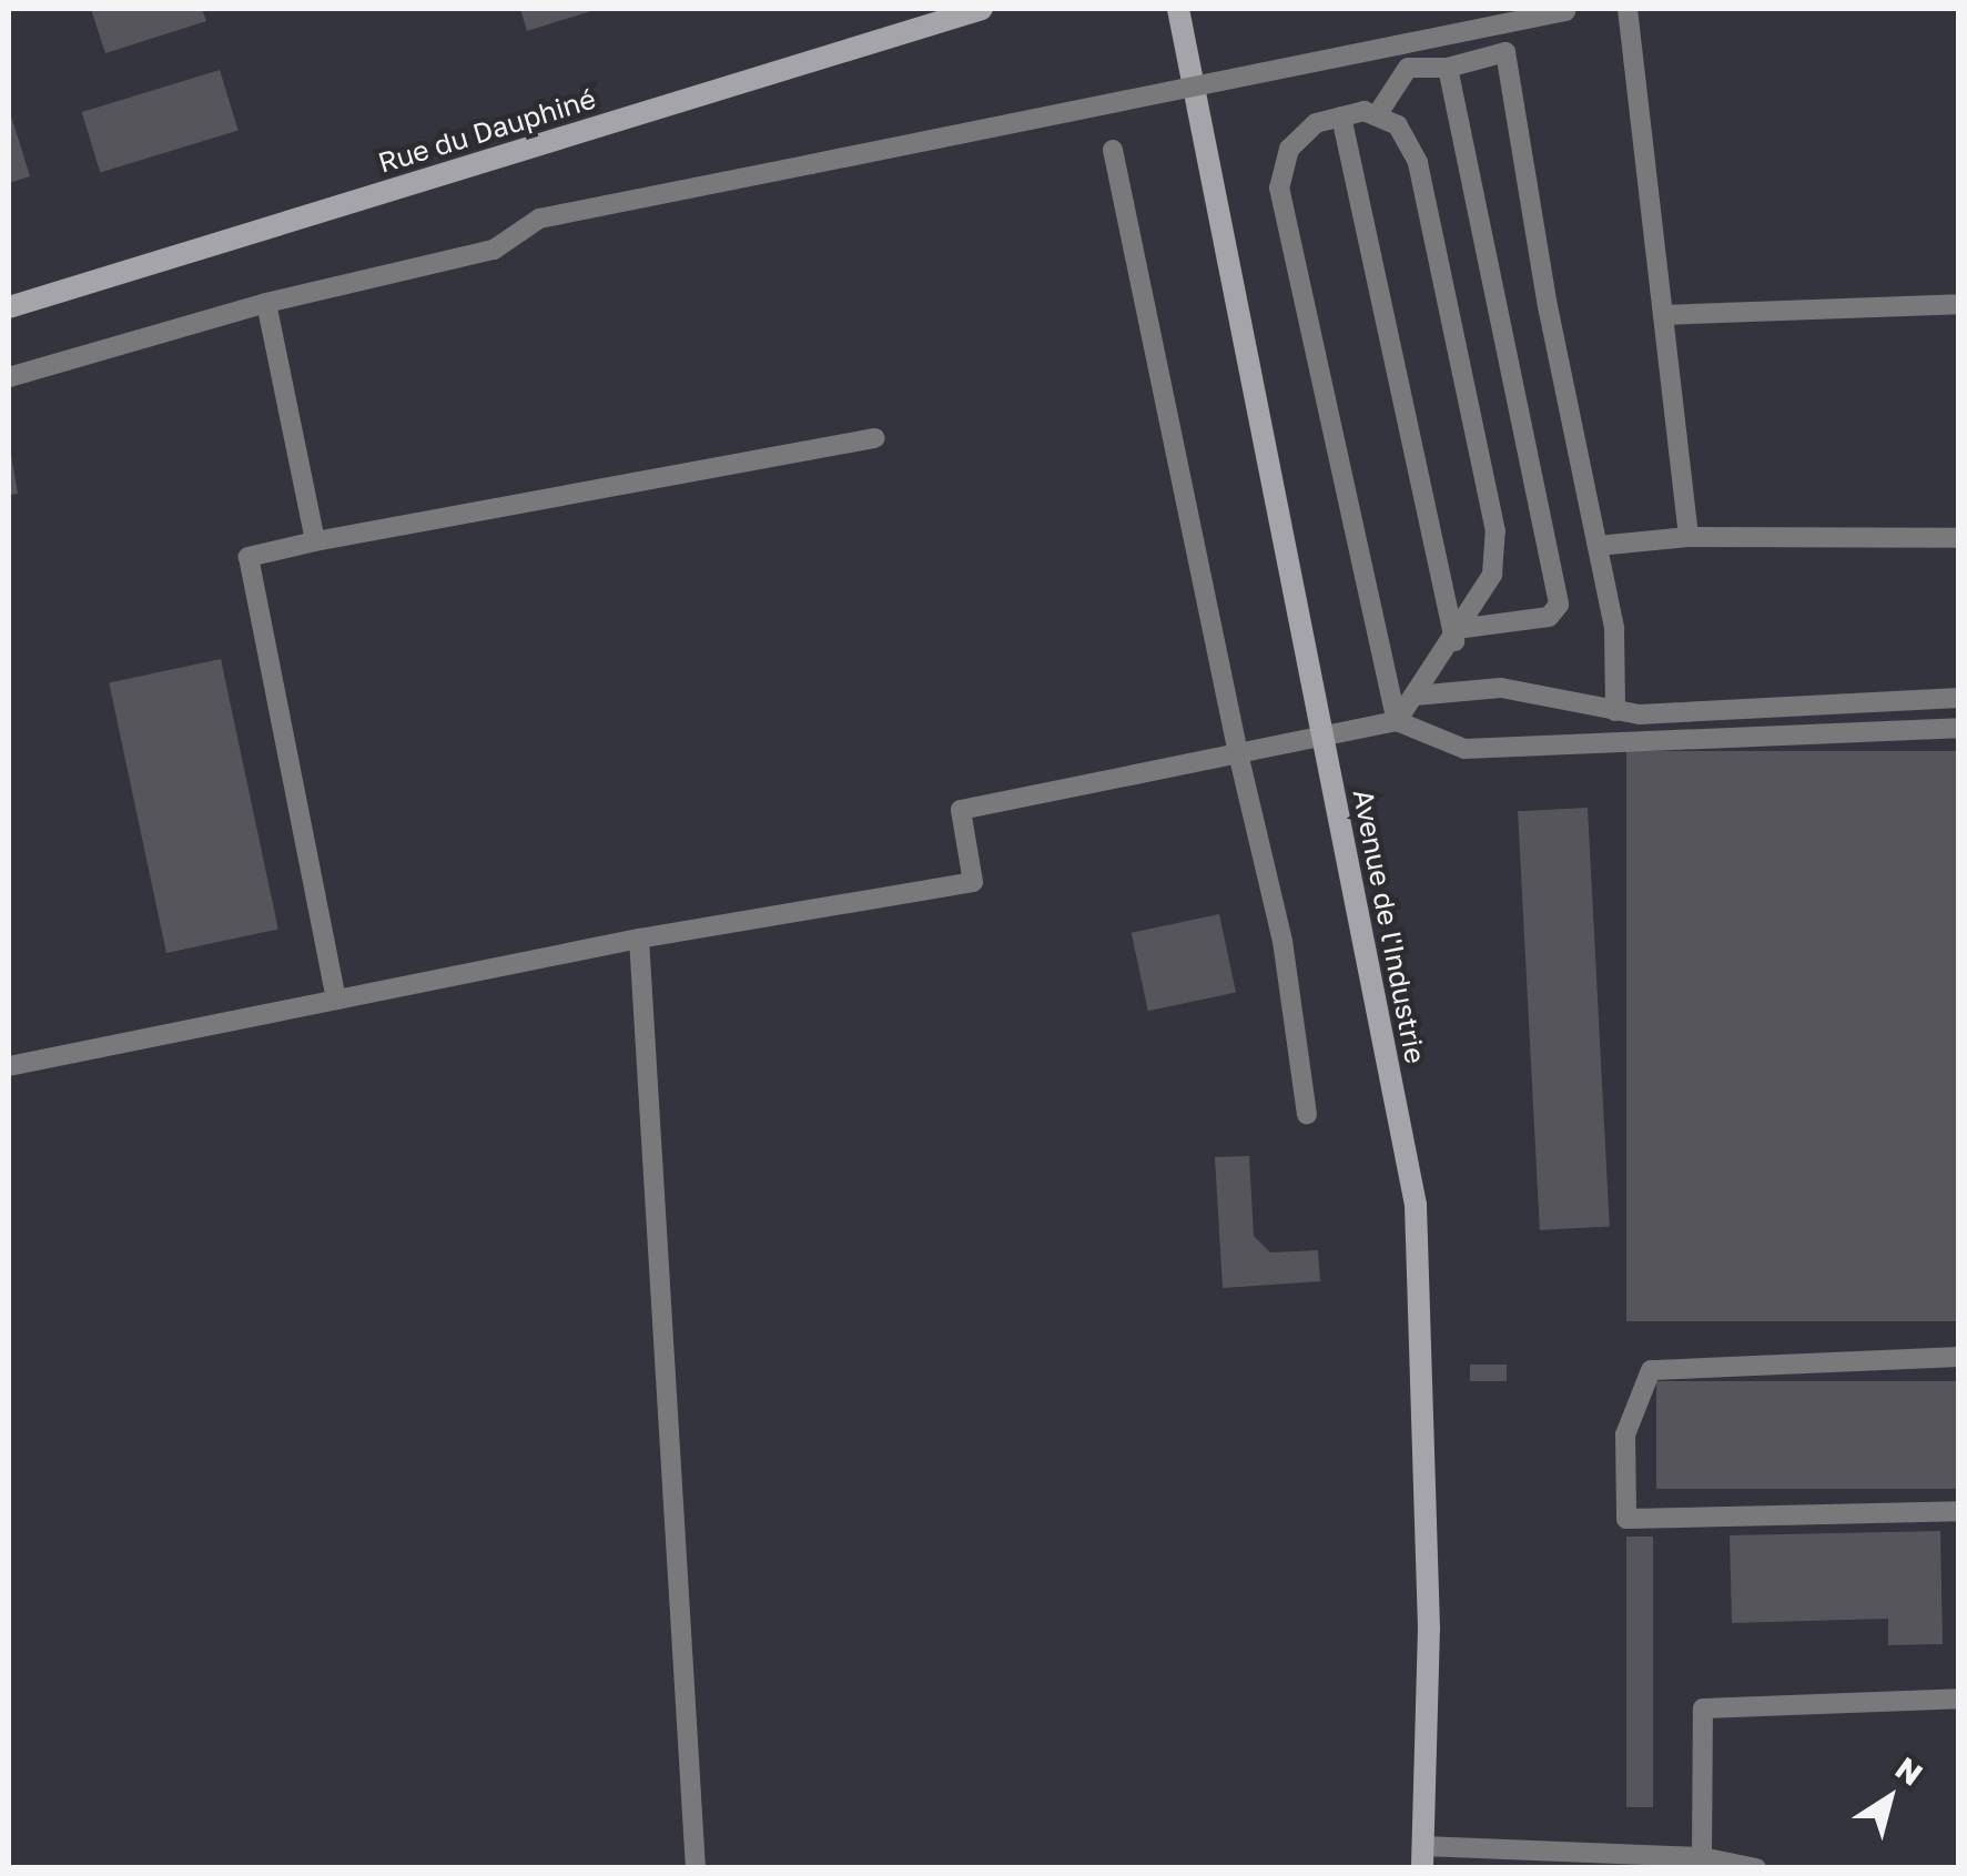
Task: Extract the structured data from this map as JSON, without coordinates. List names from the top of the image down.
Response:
{
  "streets": {
    "street": ["Rue du Dauphiné", "Avenue de l'Industrie"]
  },
  "north": "top right"
}
